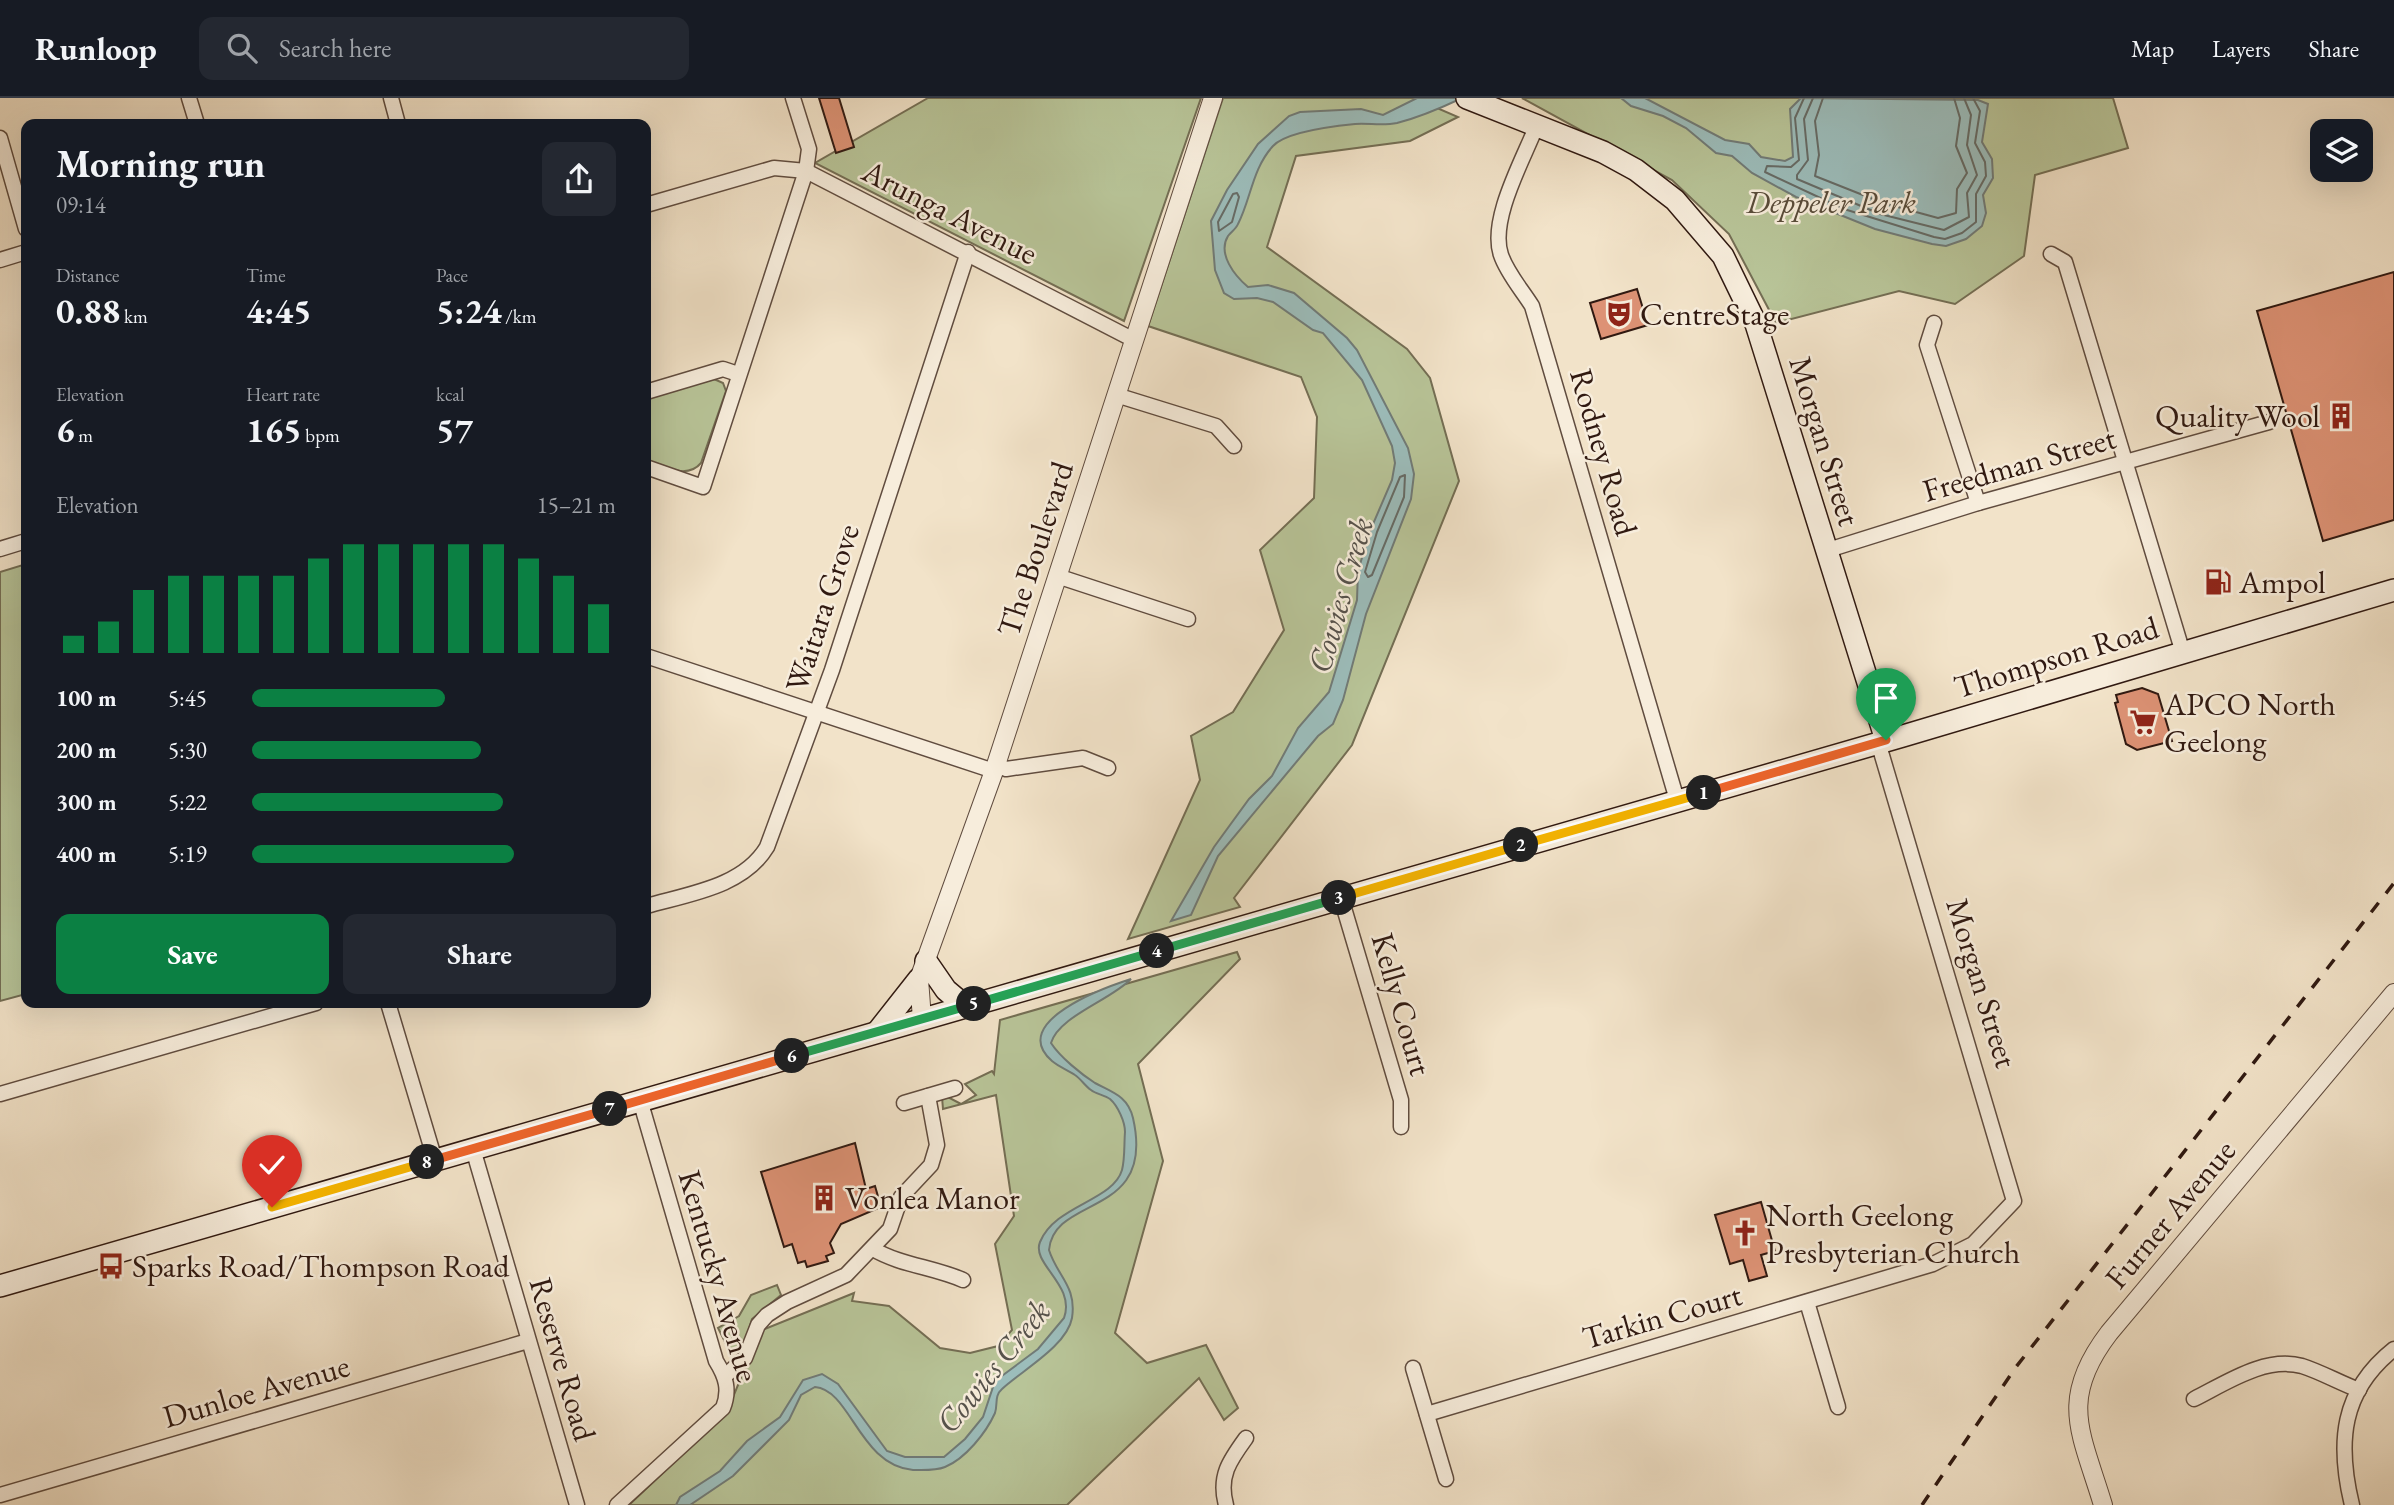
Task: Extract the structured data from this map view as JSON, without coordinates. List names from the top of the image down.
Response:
{
  "streets": {
    "main road": ["Morgan Street", "Thompson Road"],
    "street": [
      "Arunga Avenue",
      "Rodney Road",
      "Freedman Street",
      "The Boulevard",
      "Waitara Grove",
      "Kelly Court",
      "Furner Avenue",
      "Kentucky Avenue",
      "Tarkin Court",
      "Reserve Road",
      "Dunloe Avenue"
    ]
  },
  "crossings": [
    ["Arunga Avenue", "The Boulevard"],
    ["Arunga Avenue", "Waitara Grove"],
    ["Morgan Street", "Rodney Road"],
    ["Morgan Street", "Freedman Street"],
    ["Morgan Street", "Thompson Road"],
    ["Morgan Street", "Tarkin Court"],
    ["Rodney Road", "Thompson Road"],
    ["The Boulevard", "Thompson Road"],
    ["Thompson Road", "Kelly Court"],
    ["Thompson Road", "Kentucky Avenue"],
    ["Thompson Road", "Reserve Road"],
    ["Reserve Road", "Dunloe Avenue"]
  ],
  "water": ["Cowies Creek"],
  "parks": ["Deppeler Park"],
  "places": {
    "theatre": ["CentreStage"],
    "building": ["Quality Wool", "Vonlea Manor"],
    "fuel station": ["Ampol"],
    "supermarket": ["APCO North Geelong"],
    "church": ["North Geelong Presbyterian Church"],
    "bus stop": ["Sparks Road/Thompson Road"]
  },
  "page": {
    "header": "Runloop",
    "search": "Search here",
    "nav": ["Map", "Layers", "Share"],
    "heading": ["Morning run", "09:14"],
    "stats": [
      ["Distance", "0.88 km"],
      ["Time", "4:45"],
      ["Pace", "5:24 /km"],
      ["Elevation", "6 m"],
      ["Heart rate", "165 bpm"],
      ["kcal", "57"]
    ],
    "chart": ["Elevation", "15–21 m"],
    "list": [
      {
        "name": "100 m",
        "note": "5:45"
      },
      {
        "name": "200 m",
        "note": "5:30"
      },
      {
        "name": "300 m",
        "note": "5:22"
      },
      {
        "name": "400 m",
        "note": "5:19"
      }
    ],
    "pins": [
      "1",
      "2",
      "3",
      "4",
      "5",
      "6",
      "7",
      "8"
    ],
    "buttons": ["Save", "Share"]
  }
}
